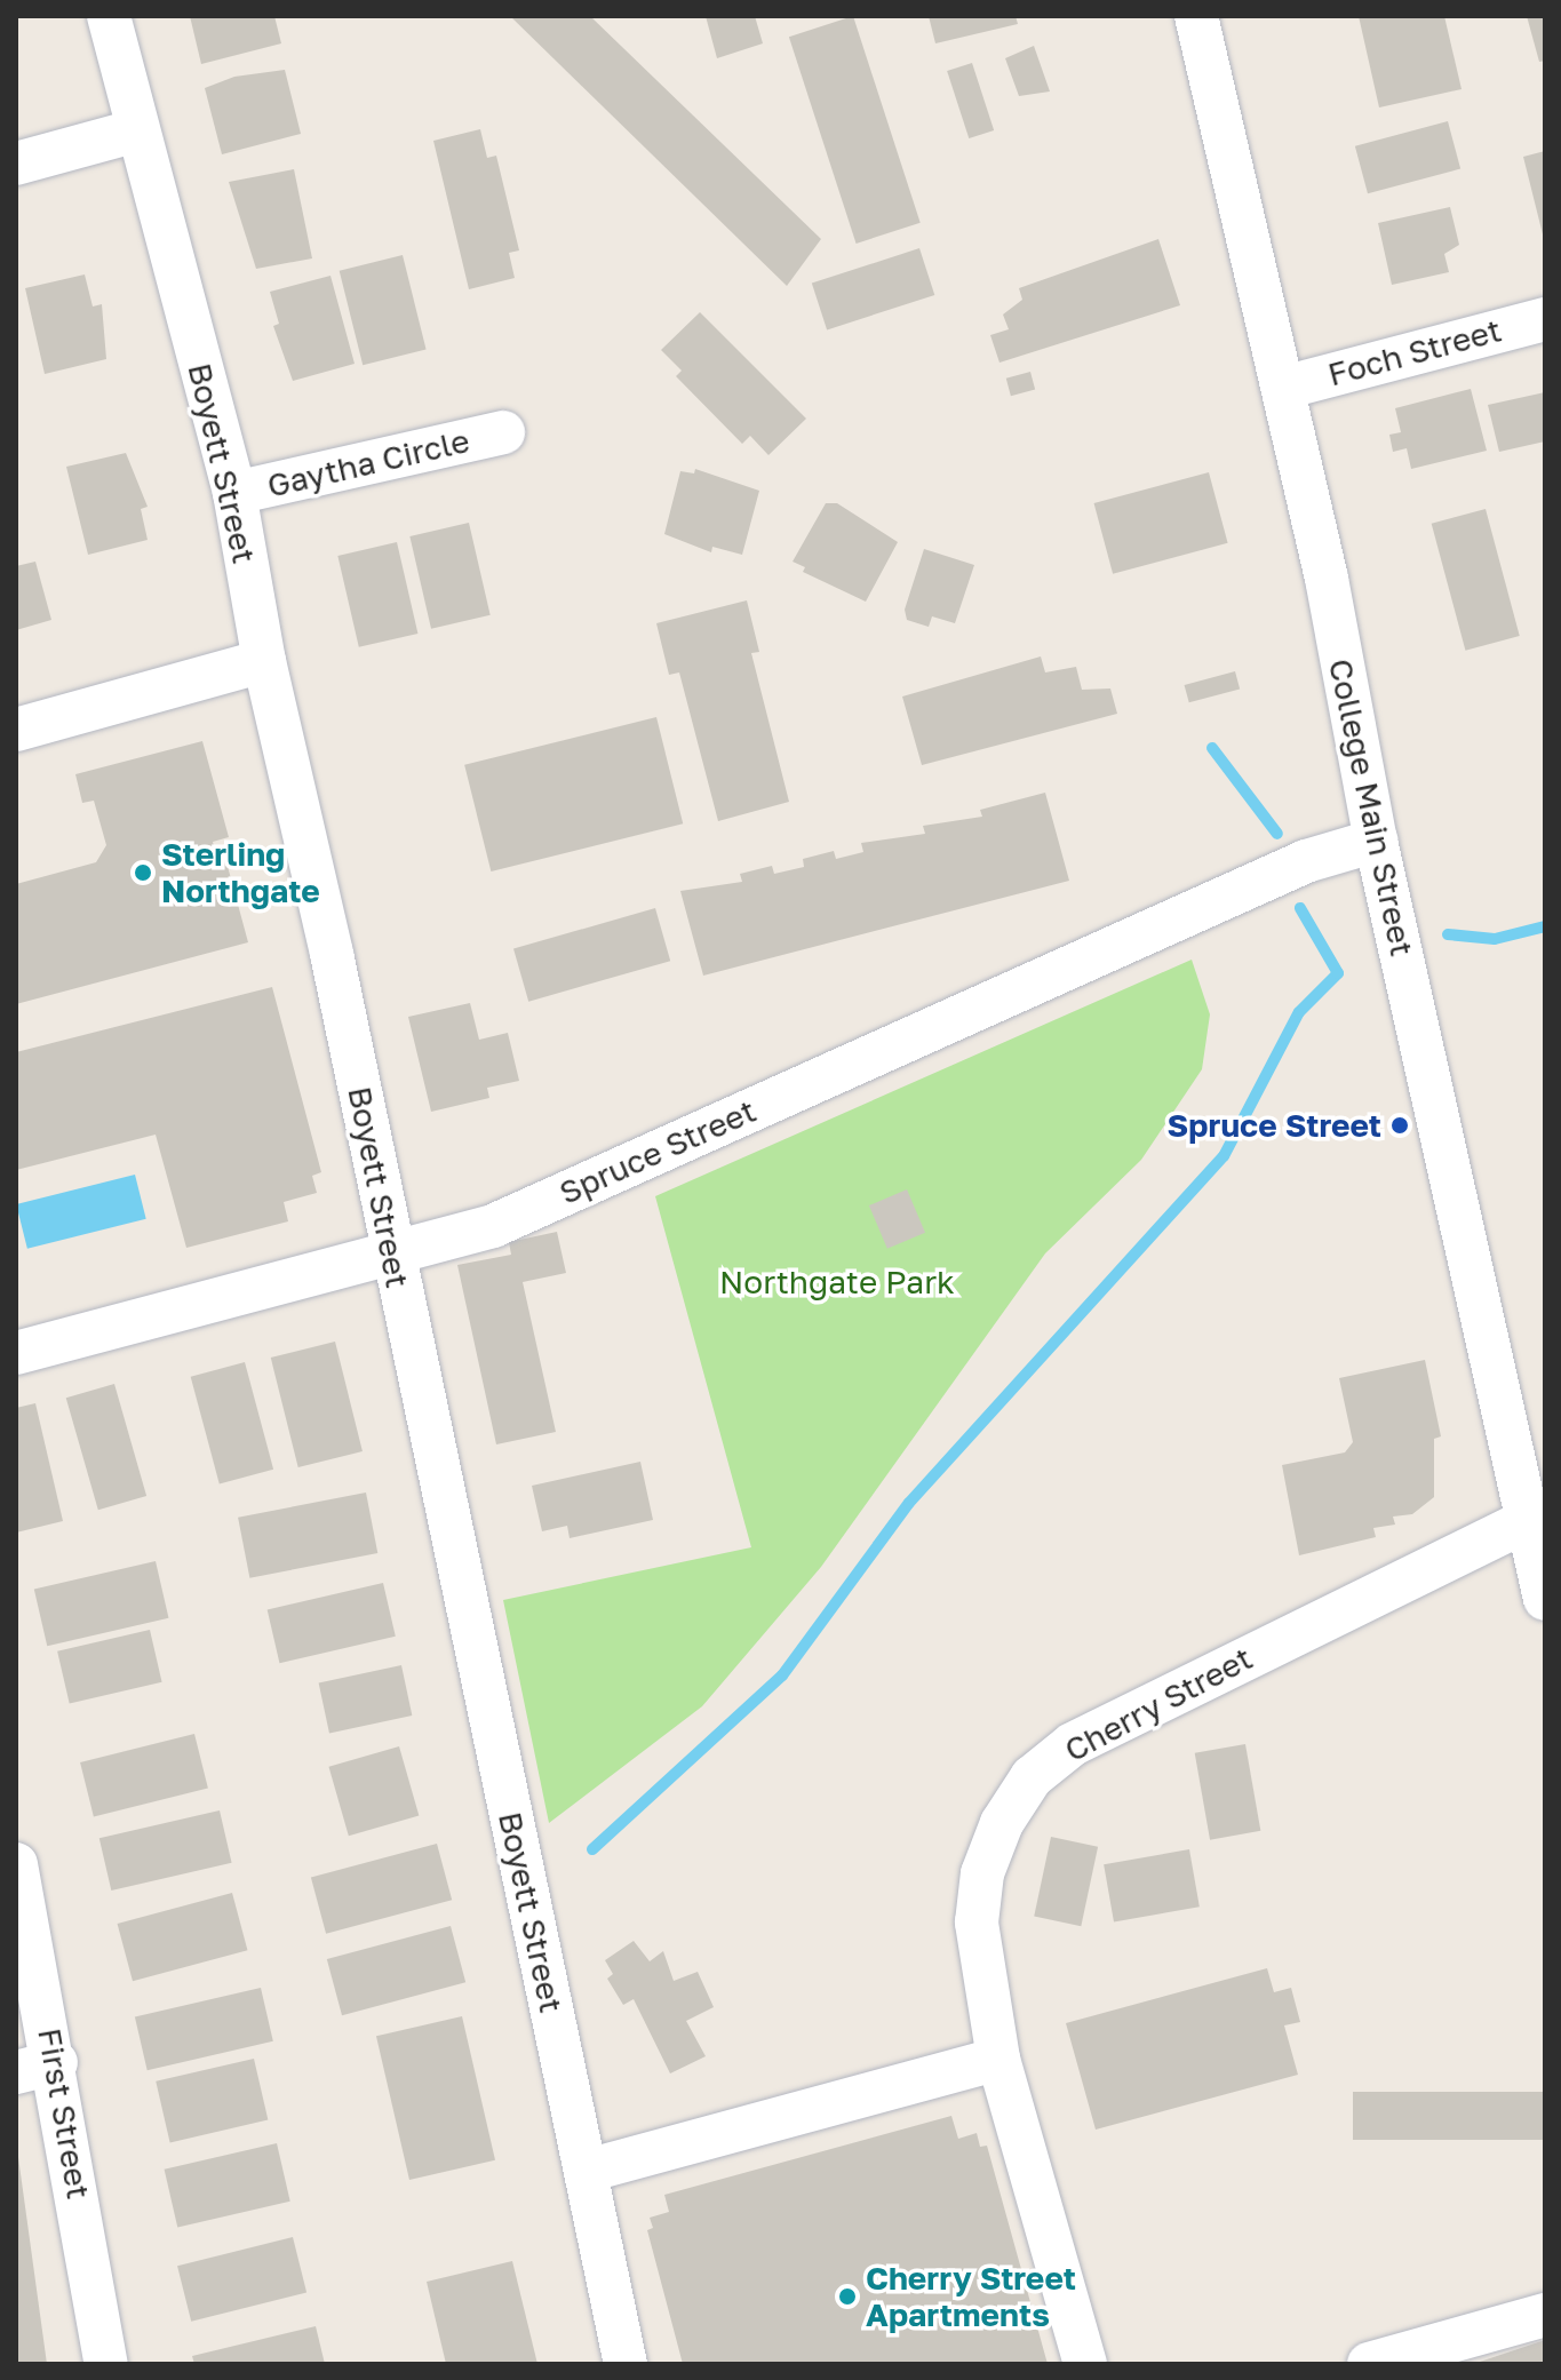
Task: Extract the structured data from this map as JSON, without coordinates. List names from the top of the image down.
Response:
{
  "streets": {
    "street": [
      "Foch Street",
      "Boyett Street",
      "Gaytha Circle",
      "College Main Street",
      "Spruce Street",
      "Cherry Street",
      "First Street"
    ]
  },
  "crossings": [
    ["Foch Street", "College Main Street"],
    ["Boyett Street", "Gaytha Circle"],
    ["Boyett Street", "Spruce Street"],
    ["College Main Street", "Spruce Street"],
    ["College Main Street", "Cherry Street"]
  ],
  "parks": ["Northgate Park"],
  "places": ["Sterling Northgate", "Spruce Street", "Cherry Street Apartments"]
}
